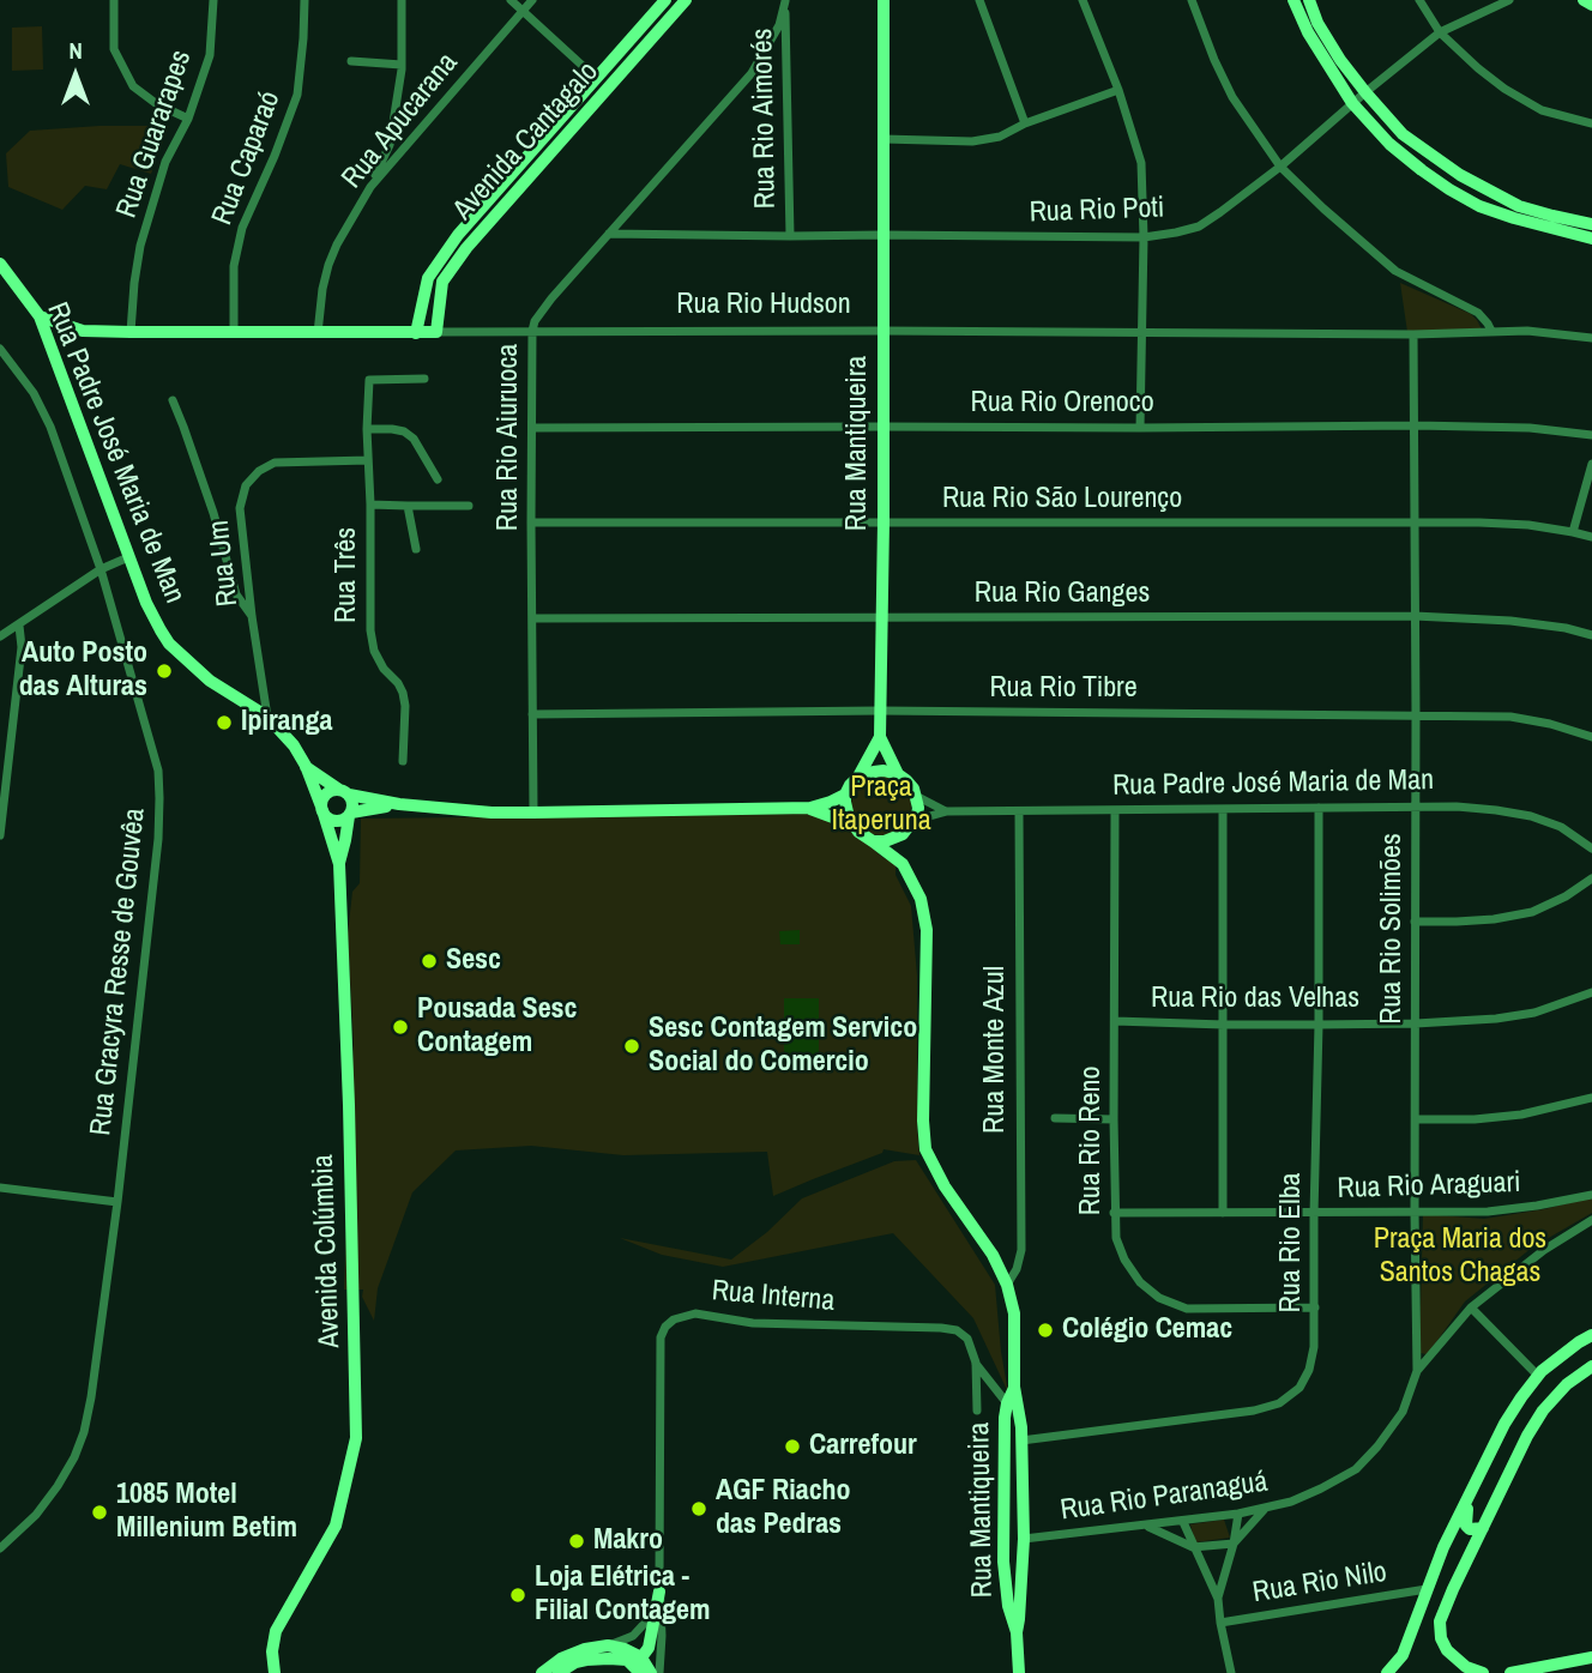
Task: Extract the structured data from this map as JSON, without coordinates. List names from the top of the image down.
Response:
{
  "streets": {
    "street": [
      "Rua Rio Aimorés",
      "Rua Apucarana",
      "Rua Guararapes",
      "Avenida Cantagalo",
      "Rua Caparaó",
      "Rua Rio Poti",
      "Rua Rio Hudson",
      "Rua Rio Orenoco",
      "Rua Rio Aiuruoca",
      "Rua Mantiqueira",
      "Rua Padre José Maria de Man",
      "Rua Rio São Lourenço",
      "Rua Um",
      "Rua Três",
      "Rua Rio Ganges",
      "Rua Rio Tibre",
      "Rua Rio Solimões",
      "Rua Gracyra Resse de Gouvêa",
      "Rua Rio das Velhas",
      "Rua Monte Azul",
      "Rua Rio Reno",
      "Rua Rio Araguari",
      "Rua Rio Elba",
      "Avenida Colúmbia",
      "Rua Interna",
      "Rua Rio Paranaguá",
      "Rua Rio Nilo"
    ]
  },
  "crossings": [
    ["Rua Rio Aimorés", "Rua Rio Poti"],
    ["Rua Rio Aimorés", "Rua Rio Aiuruoca"],
    ["Rua Apucarana", "Rua Rio Hudson"],
    ["Rua Guararapes", "Rua Rio Hudson"],
    ["Avenida Cantagalo", "Rua Rio Hudson"],
    ["Rua Caparaó", "Rua Rio Hudson"],
    ["Rua Rio Poti", "Rua Rio Aiuruoca"],
    ["Rua Rio Poti", "Rua Mantiqueira"],
    ["Rua Rio Hudson", "Rua Rio Aiuruoca"],
    ["Rua Rio Hudson", "Rua Mantiqueira"],
    ["Rua Rio Hudson", "Rua Padre José Maria de Man"],
    ["Rua Rio Hudson", "Rua Rio Solimões"],
    ["Rua Rio Orenoco", "Rua Rio Aiuruoca"],
    ["Rua Rio Orenoco", "Rua Mantiqueira"],
    ["Rua Rio Orenoco", "Rua Rio Solimões"],
    ["Rua Rio Aiuruoca", "Rua Rio São Lourenço"],
    ["Rua Rio Aiuruoca", "Rua Rio Ganges"],
    ["Rua Rio Aiuruoca", "Rua Rio Tibre"],
    ["Rua Mantiqueira", "Rua Padre José Maria de Man"],
    ["Rua Mantiqueira", "Rua Rio São Lourenço"],
    ["Rua Mantiqueira", "Rua Rio Ganges"],
    ["Rua Mantiqueira", "Rua Rio Tibre"],
    ["Rua Mantiqueira", "Rua Monte Azul"],
    ["Rua Mantiqueira", "Rua Rio Elba"],
    ["Rua Mantiqueira", "Rua Interna"],
    ["Rua Mantiqueira", "Rua Rio Paranaguá"],
    ["Rua Padre José Maria de Man", "Rua Um"],
    ["Rua Padre José Maria de Man", "Rua Rio Solimões"],
    ["Rua Padre José Maria de Man", "Rua Monte Azul"],
    ["Rua Padre José Maria de Man", "Rua Rio Reno"],
    ["Rua Padre José Maria de Man", "Rua Rio Elba"],
    ["Rua Rio São Lourenço", "Rua Rio Solimões"],
    ["Rua Um", "Rua Três"],
    ["Rua Rio Ganges", "Rua Rio Solimões"],
    ["Rua Rio Tibre", "Rua Rio Solimões"],
    ["Rua Rio Solimões", "Rua Rio das Velhas"],
    ["Rua Rio Solimões", "Rua Rio Araguari"],
    ["Rua Rio Solimões", "Rua Rio Paranaguá"],
    ["Rua Rio das Velhas", "Rua Rio Reno"],
    ["Rua Rio das Velhas", "Rua Rio Elba"],
    ["Rua Rio Reno", "Rua Rio Araguari"],
    ["Rua Rio Reno", "Rua Rio Elba"],
    ["Rua Rio Araguari", "Rua Rio Elba"]
  ],
  "parks": ["Praça Itaperuna", "Praça Maria dos Santos Chagas"],
  "places": [
    "Auto Posto das Alturas",
    "Ipiranga",
    "Sesc",
    "Pousada Sesc Contagem",
    "Sesc Contagem Servico Social do Comercio",
    "Colégio Cemac",
    "Carrefour",
    "AGF Riacho das Pedras",
    "1085 Motel Millenium Betim",
    "Makro",
    "Loja Elétrica - Filial Contagem"
  ],
  "north": "top"
}
